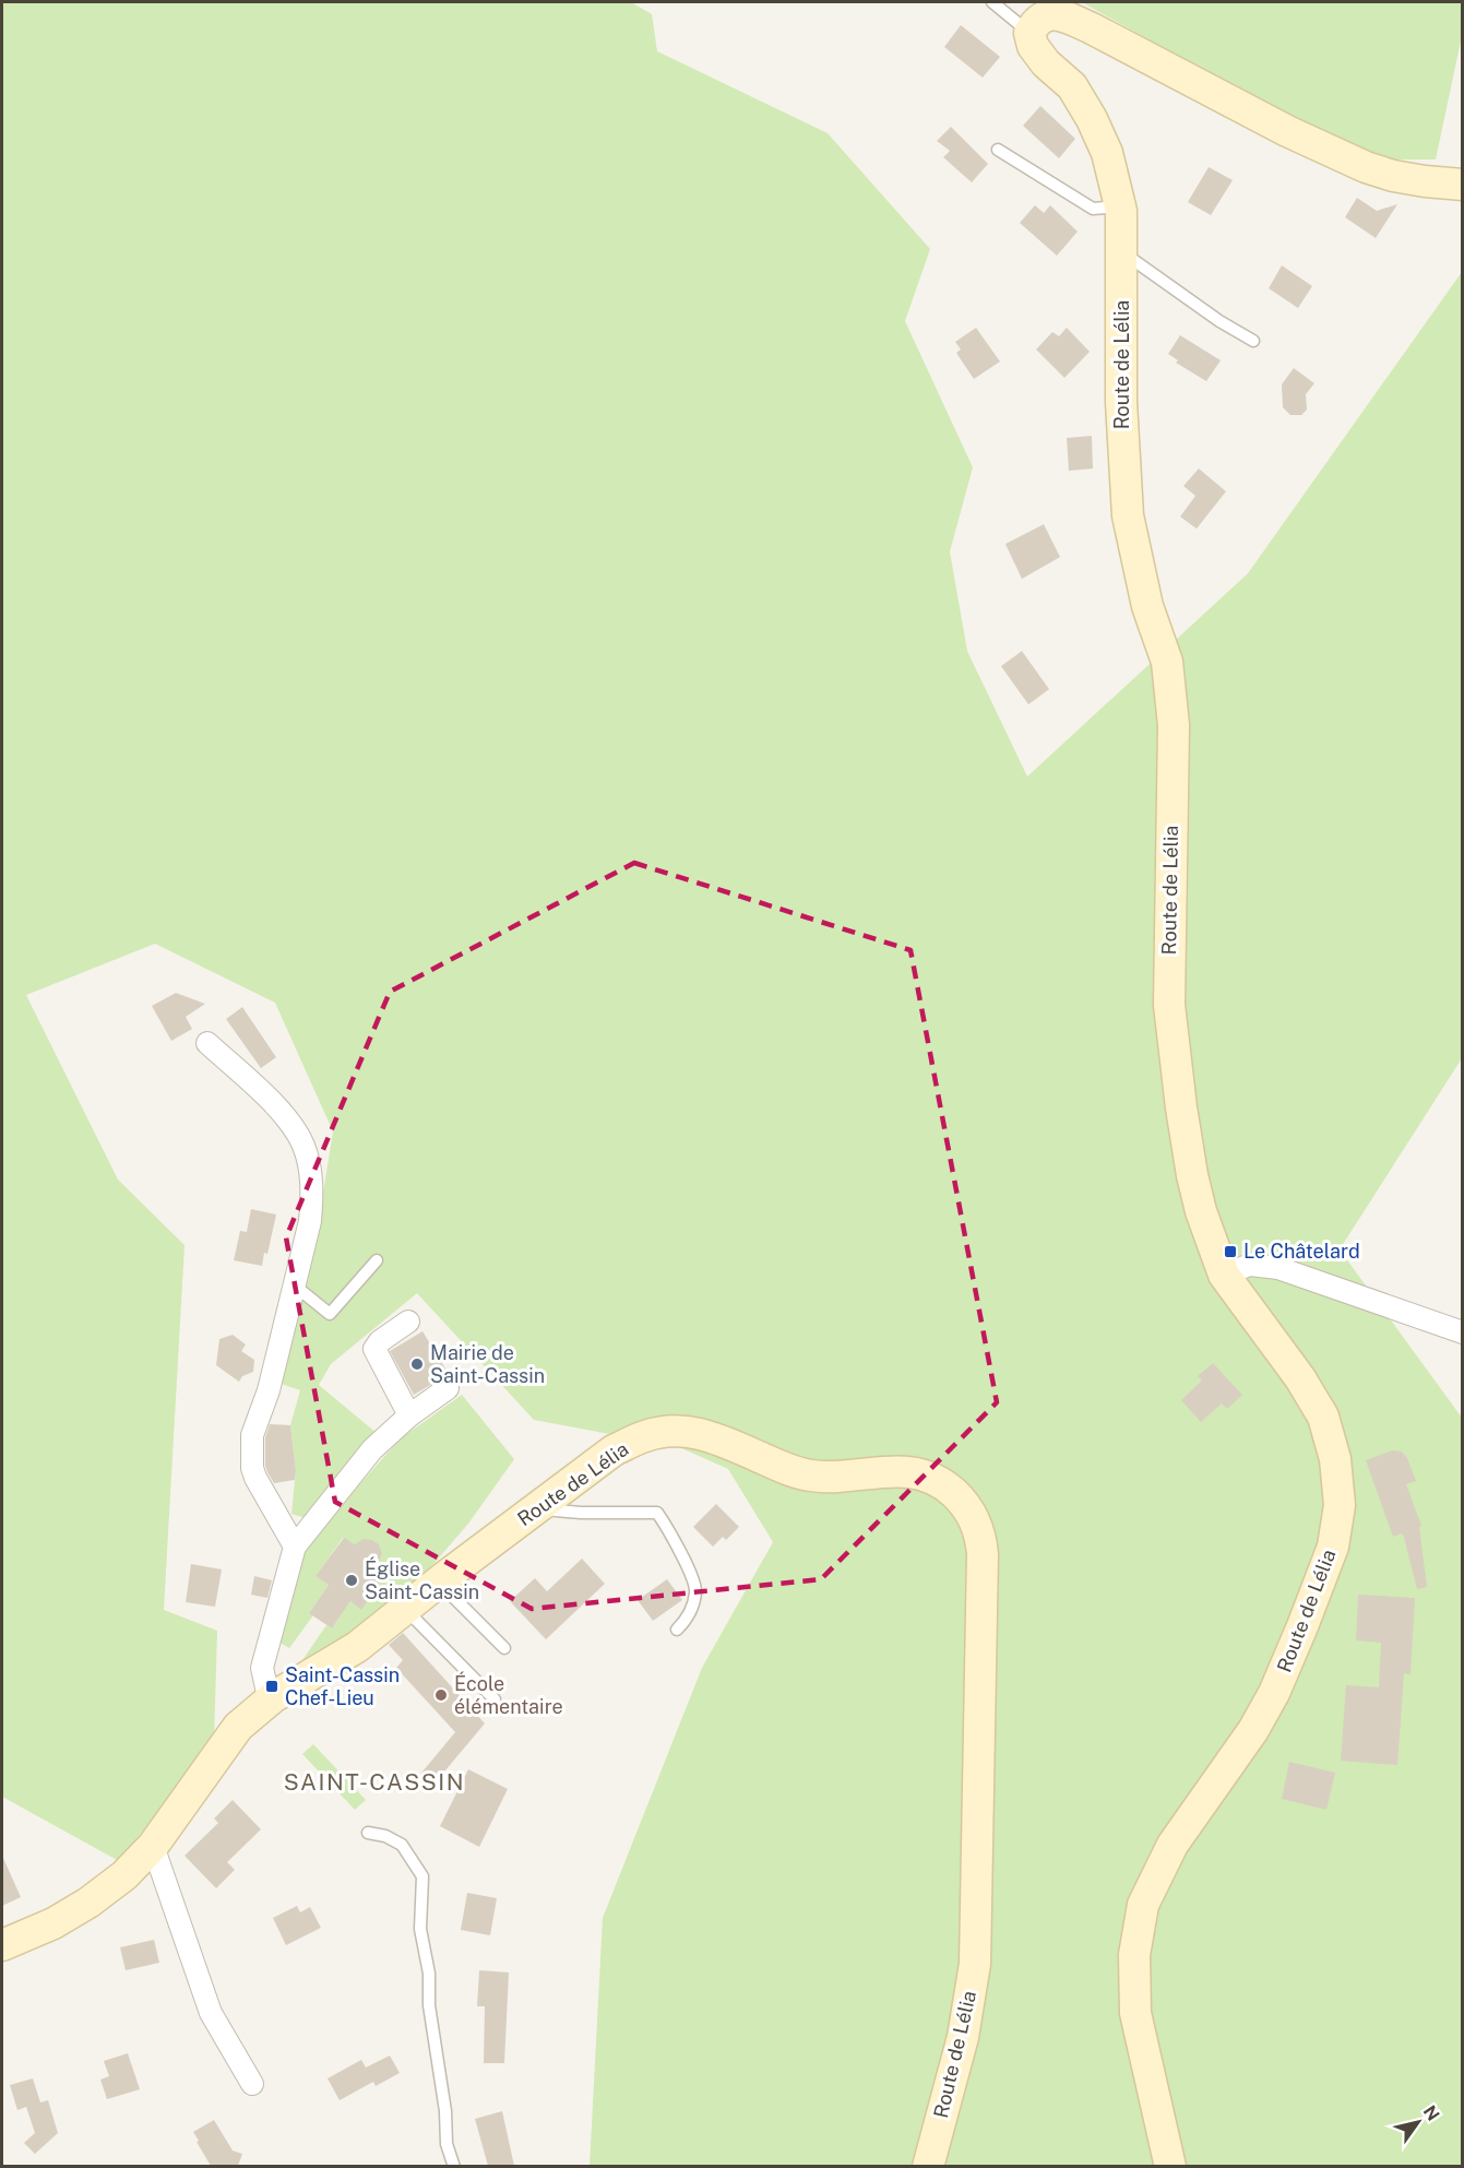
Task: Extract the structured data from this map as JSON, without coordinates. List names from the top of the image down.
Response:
{
  "streets": {
    "street": ["Route de Lélia"]
  },
  "districts": ["SAINT-CASSIN"],
  "places": {
    "transit": ["Le Châtelard", "Saint-Cassin Chef-Lieu"],
    "other": ["Mairie de Saint-Cassin", "Église Saint-Cassin", "École élémentaire"]
  },
  "north": "top right"
}
